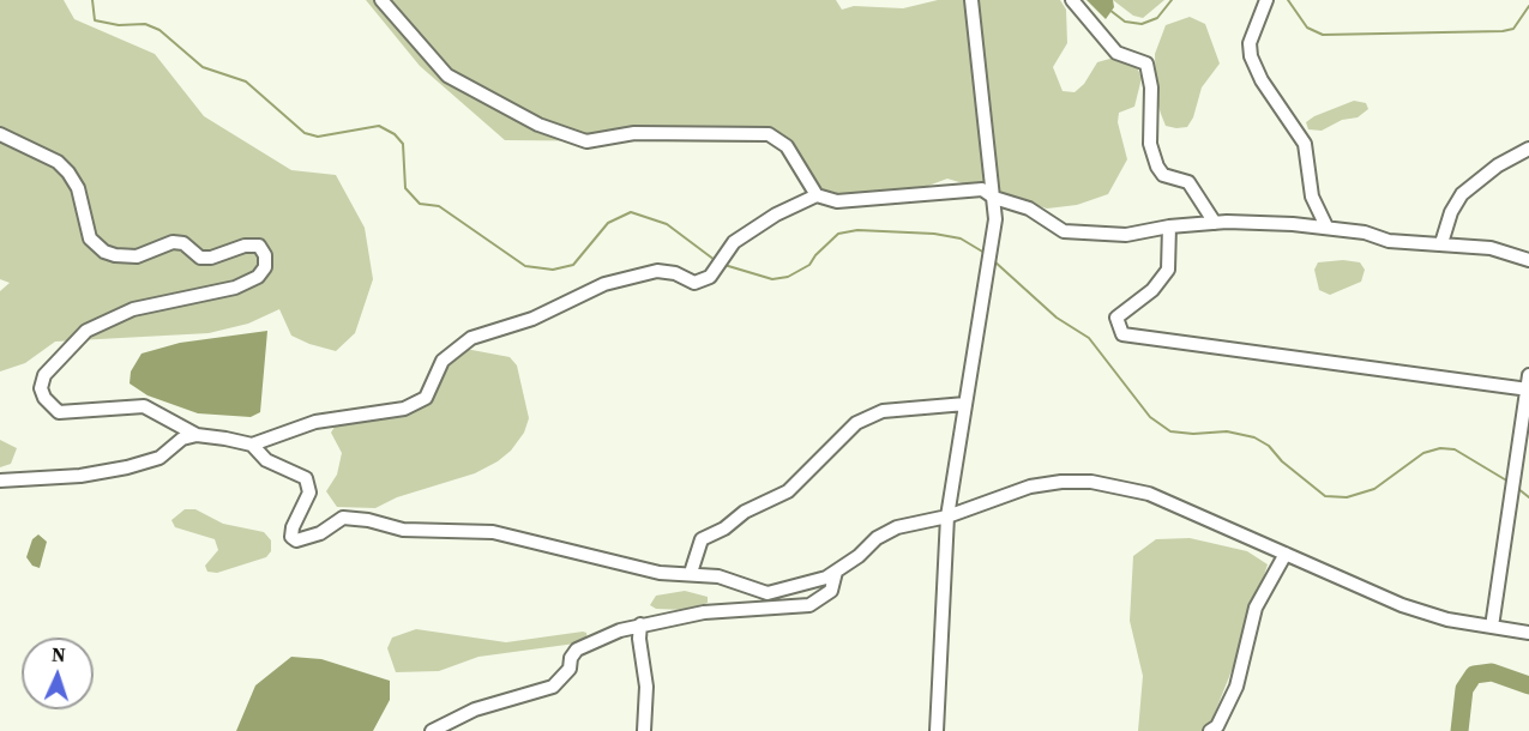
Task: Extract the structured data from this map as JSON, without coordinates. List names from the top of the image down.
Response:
{
  "north": "top"
}
